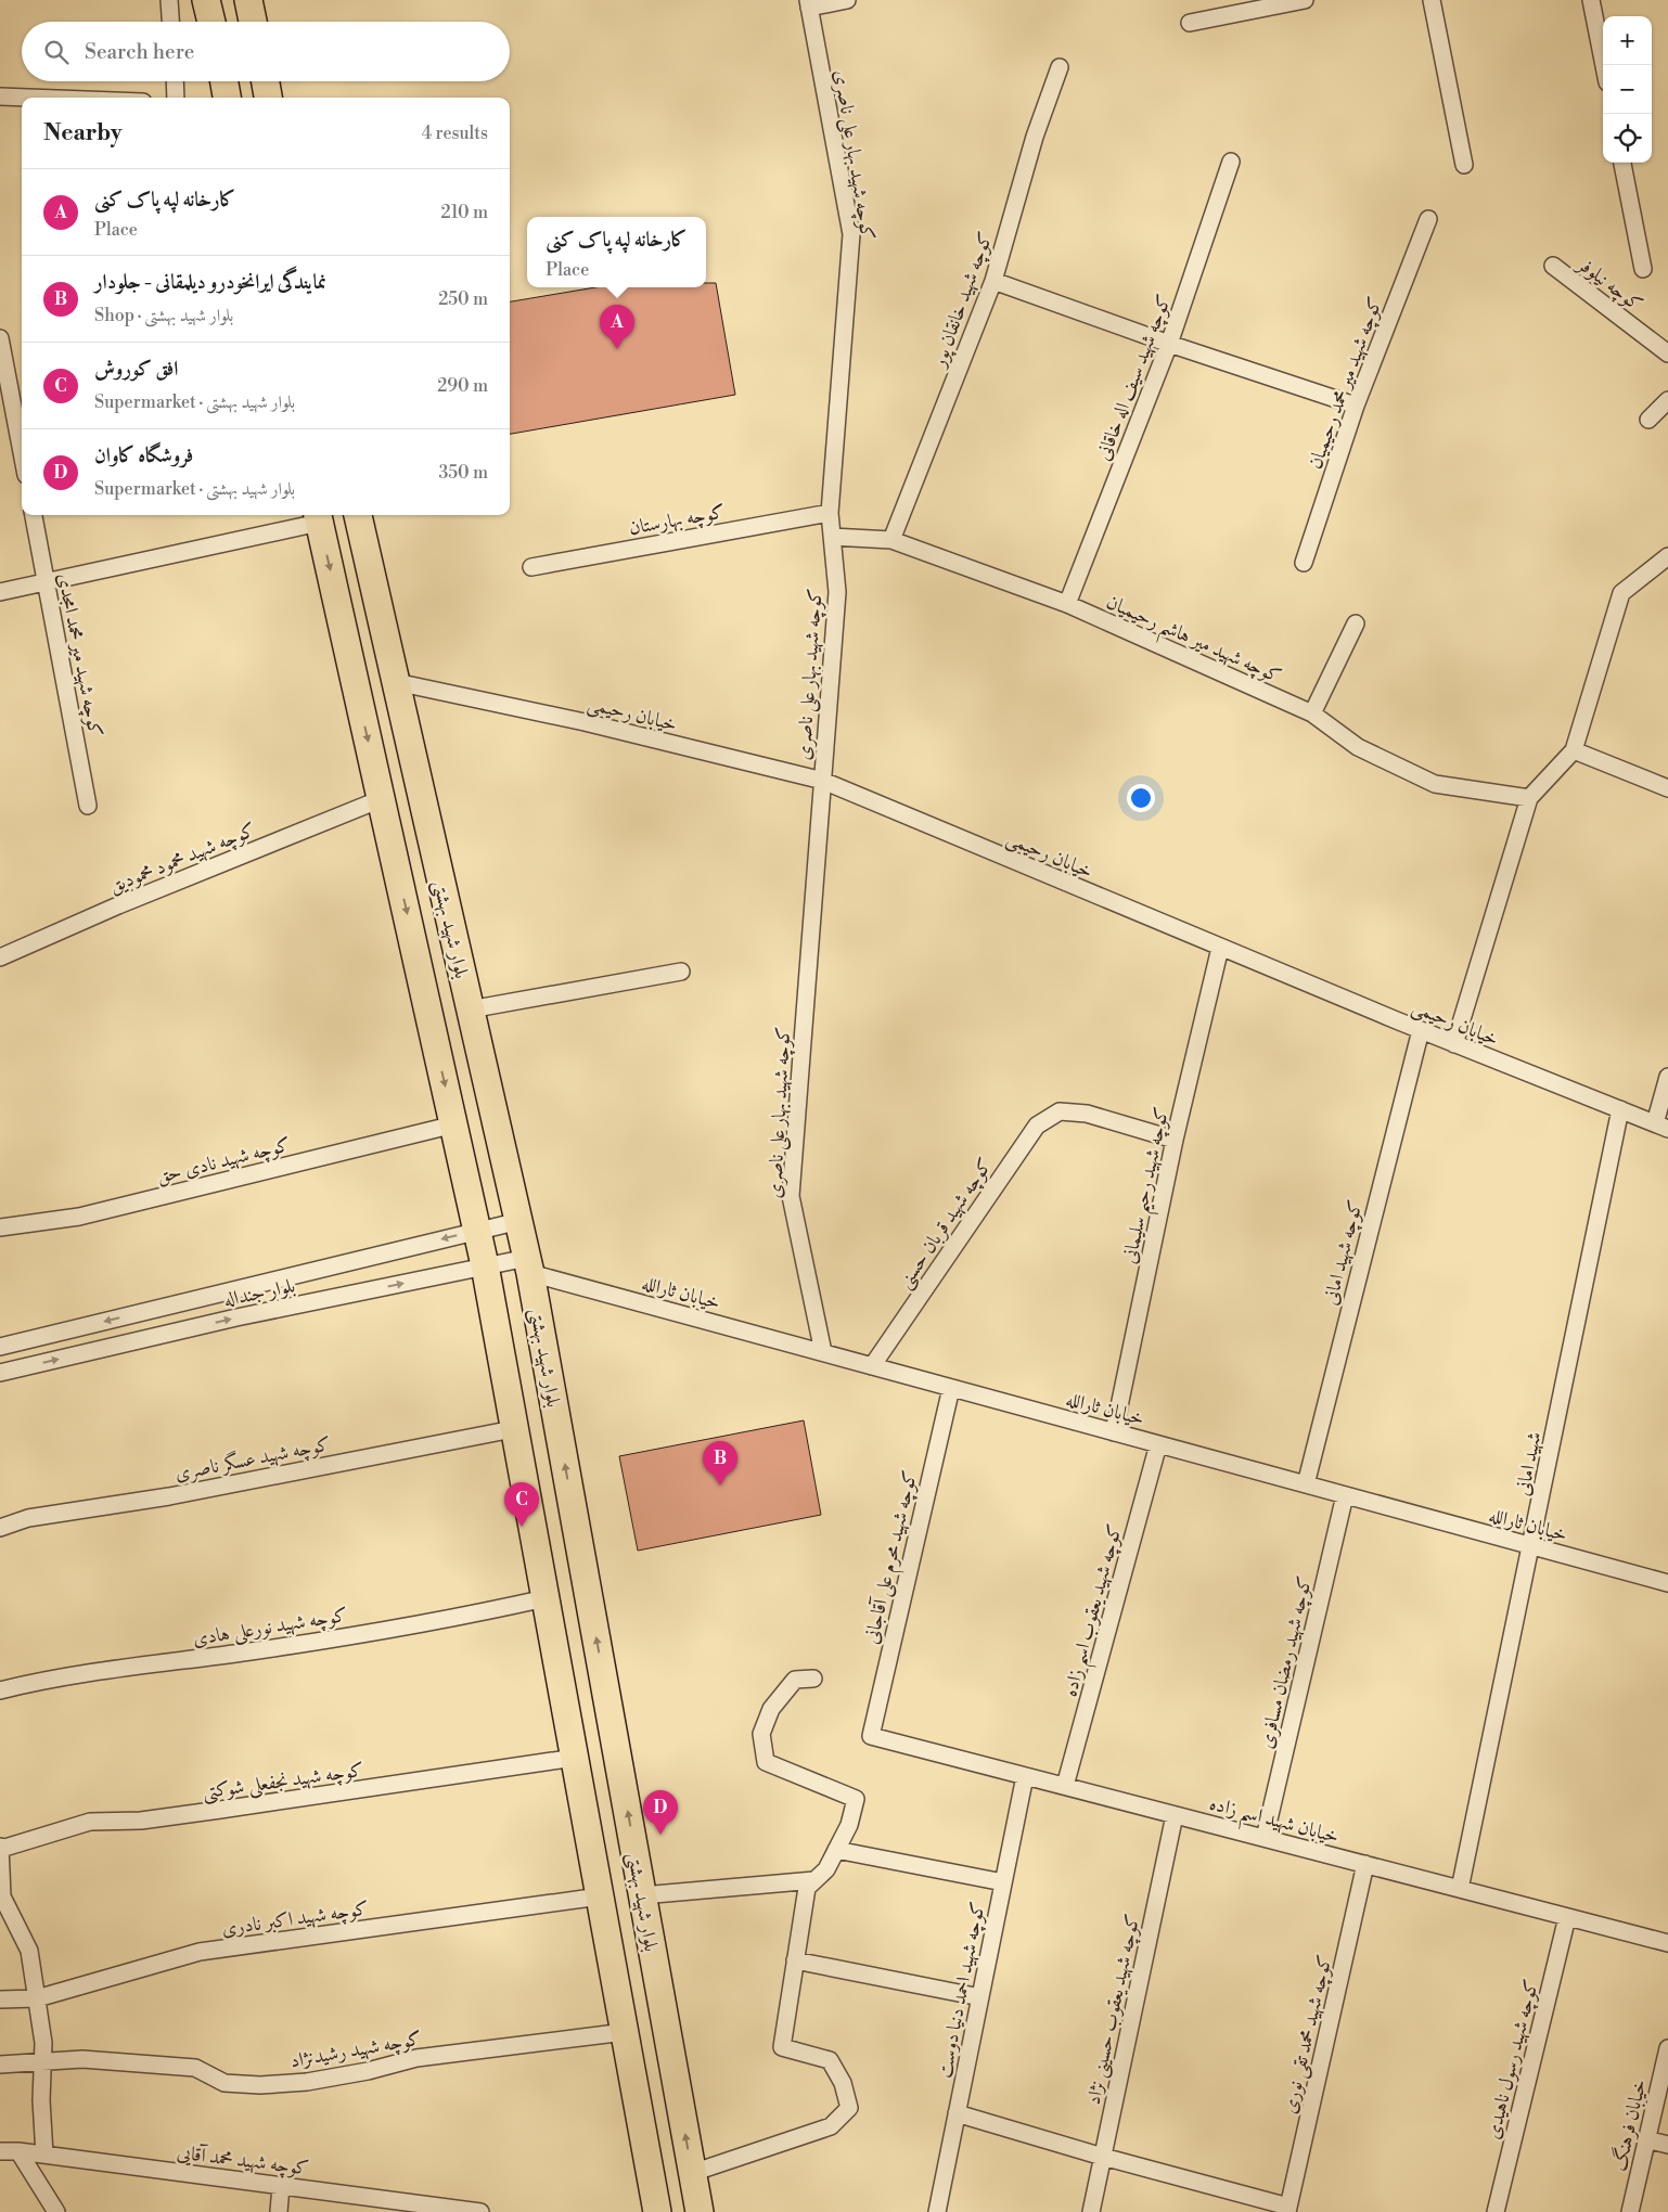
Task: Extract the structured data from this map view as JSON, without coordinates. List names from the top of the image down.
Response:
{
  "streets": {
    "main road": ["بلوار شهید بهشتی"],
    "street": [
      "کوچه شهید بهار علی ناصری",
      "کوچه نیلوفر",
      "کوچه شهید خانقان پور",
      "کوچه شهید سیف اله خاقانی",
      "کوچه شهید میر محمد رحیمیان",
      "کوچه بهارستان",
      "کوچه شهید میر هاشم رحیمیان",
      "کوچه شهید میر محمد امجدی",
      "خیابان رحیمی",
      "کوچه شهید محمود محمودیق",
      "کوچه شهید نادی حق",
      "کوچه شهید رحیم سلیمانی",
      "کوچه شهید قربان حسنی",
      "کوچه شهید امانی",
      "بلوار جنداله",
      "خیابان ثارالله",
      "کوچه شهید عسگر ناصری",
      "شهید امانی",
      "کوچه شهید محرم علی آقاجانی",
      "کوچه شهید یعقوب اسم زاده",
      "کوچه شهید نورعلی هادی",
      "کوچه شهید رمضان مسافری",
      "کوچه شهید نجفعلی شوکتی",
      "خیابان شهید اسم زاده",
      "کوچه شهید اکبر نادری",
      "کوچه شهید احمد دنیا دوست",
      "کوچه شهید یعقوب حسینی نژاد",
      "کوچه شهید محمد تقی نوری",
      "کوچه شهید رشیدنژاد",
      "کوچه شهید رسول ناهیدی",
      "خیابان فرهنگ",
      "کوچه شهید محمد آقایی"
    ]
  },
  "crossings": [
    ["کوچه شهید بهار علی ناصری", "کوچه بهارستان"],
    ["کوچه شهید بهار علی ناصری", "کوچه شهید میر هاشم رحیمیان"],
    ["کوچه شهید بهار علی ناصری", "خیابان رحیمی"],
    ["کوچه شهید بهار علی ناصری", "خیابان ثارالله"],
    ["کوچه شهید خانقان پور", "کوچه شهید میر هاشم رحیمیان"],
    ["کوچه شهید سیف اله خاقانی", "کوچه شهید میر هاشم رحیمیان"],
    ["خیابان رحیمی", "بلوار شهید بهشتی"],
    ["خیابان رحیمی", "کوچه شهید رحیم سلیمانی"],
    ["خیابان رحیمی", "کوچه شهید امانی"],
    ["خیابان رحیمی", "شهید امانی"],
    ["کوچه شهید محمود محمودیق", "بلوار شهید بهشتی"],
    ["بلوار شهید بهشتی", "کوچه شهید نادی حق"],
    ["بلوار شهید بهشتی", "بلوار جنداله"],
    ["بلوار شهید بهشتی", "خیابان ثارالله"],
    ["بلوار شهید بهشتی", "کوچه شهید عسگر ناصری"],
    ["بلوار شهید بهشتی", "کوچه شهید نورعلی هادی"],
    ["بلوار شهید بهشتی", "کوچه شهید نجفعلی شوکتی"],
    ["بلوار شهید بهشتی", "کوچه شهید اکبر نادری"],
    ["بلوار شهید بهشتی", "کوچه شهید رشیدنژاد"],
    ["کوچه شهید رحیم سلیمانی", "کوچه شهید قربان حسنی"],
    ["کوچه شهید رحیم سلیمانی", "خیابان ثارالله"],
    ["کوچه شهید قربان حسنی", "خیابان ثارالله"],
    ["کوچه شهید امانی", "خیابان ثارالله"],
    ["بلوار جنداله", "خیابان ثارالله"],
    ["خیابان ثارالله", "شهید امانی"],
    ["خیابان ثارالله", "کوچه شهید محرم علی آقاجانی"],
    ["خیابان ثارالله", "کوچه شهید یعقوب اسم زاده"],
    ["خیابان ثارالله", "کوچه شهید رمضان مسافری"],
    ["شهید امانی", "خیابان شهید اسم زاده"],
    ["کوچه شهید محرم علی آقاجانی", "خیابان شهید اسم زاده"],
    ["کوچه شهید یعقوب اسم زاده", "خیابان شهید اسم زاده"],
    ["کوچه شهید رمضان مسافری", "خیابان شهید اسم زاده"],
    ["خیابان شهید اسم زاده", "کوچه شهید احمد دنیا دوست"],
    ["خیابان شهید اسم زاده", "کوچه شهید یعقوب حسینی نژاد"],
    ["خیابان شهید اسم زاده", "کوچه شهید محمد تقی نوری"],
    ["خیابان شهید اسم زاده", "کوچه شهید رسول ناهیدی"]
  ],
  "page": {
    "map_buttons": ["+", "−"],
    "search": "Search here",
    "heading": ["Nearby", "4 results"],
    "list": [
      {
        "mark": "A",
        "name": "کارخانه لپه پاک کنی",
        "note": "Place",
        "value": "210 m"
      },
      {
        "mark": "B",
        "name": "نمایندگی ایرانخودرو دیلمقانی - جلودار",
        "note": "Shop · بلوار شهید بهشتی",
        "value": "250 m"
      },
      {
        "mark": "C",
        "name": "افق کوروش",
        "note": "Supermarket · بلوار شهید بهشتی",
        "value": "290 m"
      },
      {
        "mark": "D",
        "name": "فروشگاه کاوان",
        "note": "Supermarket · بلوار شهید بهشتی",
        "value": "350 m"
      }
    ],
    "popup": ["کارخانه لپه پاک کنی", "Place"],
    "pins": [
      "A",
      "B",
      "C",
      "D"
    ]
  }
}
